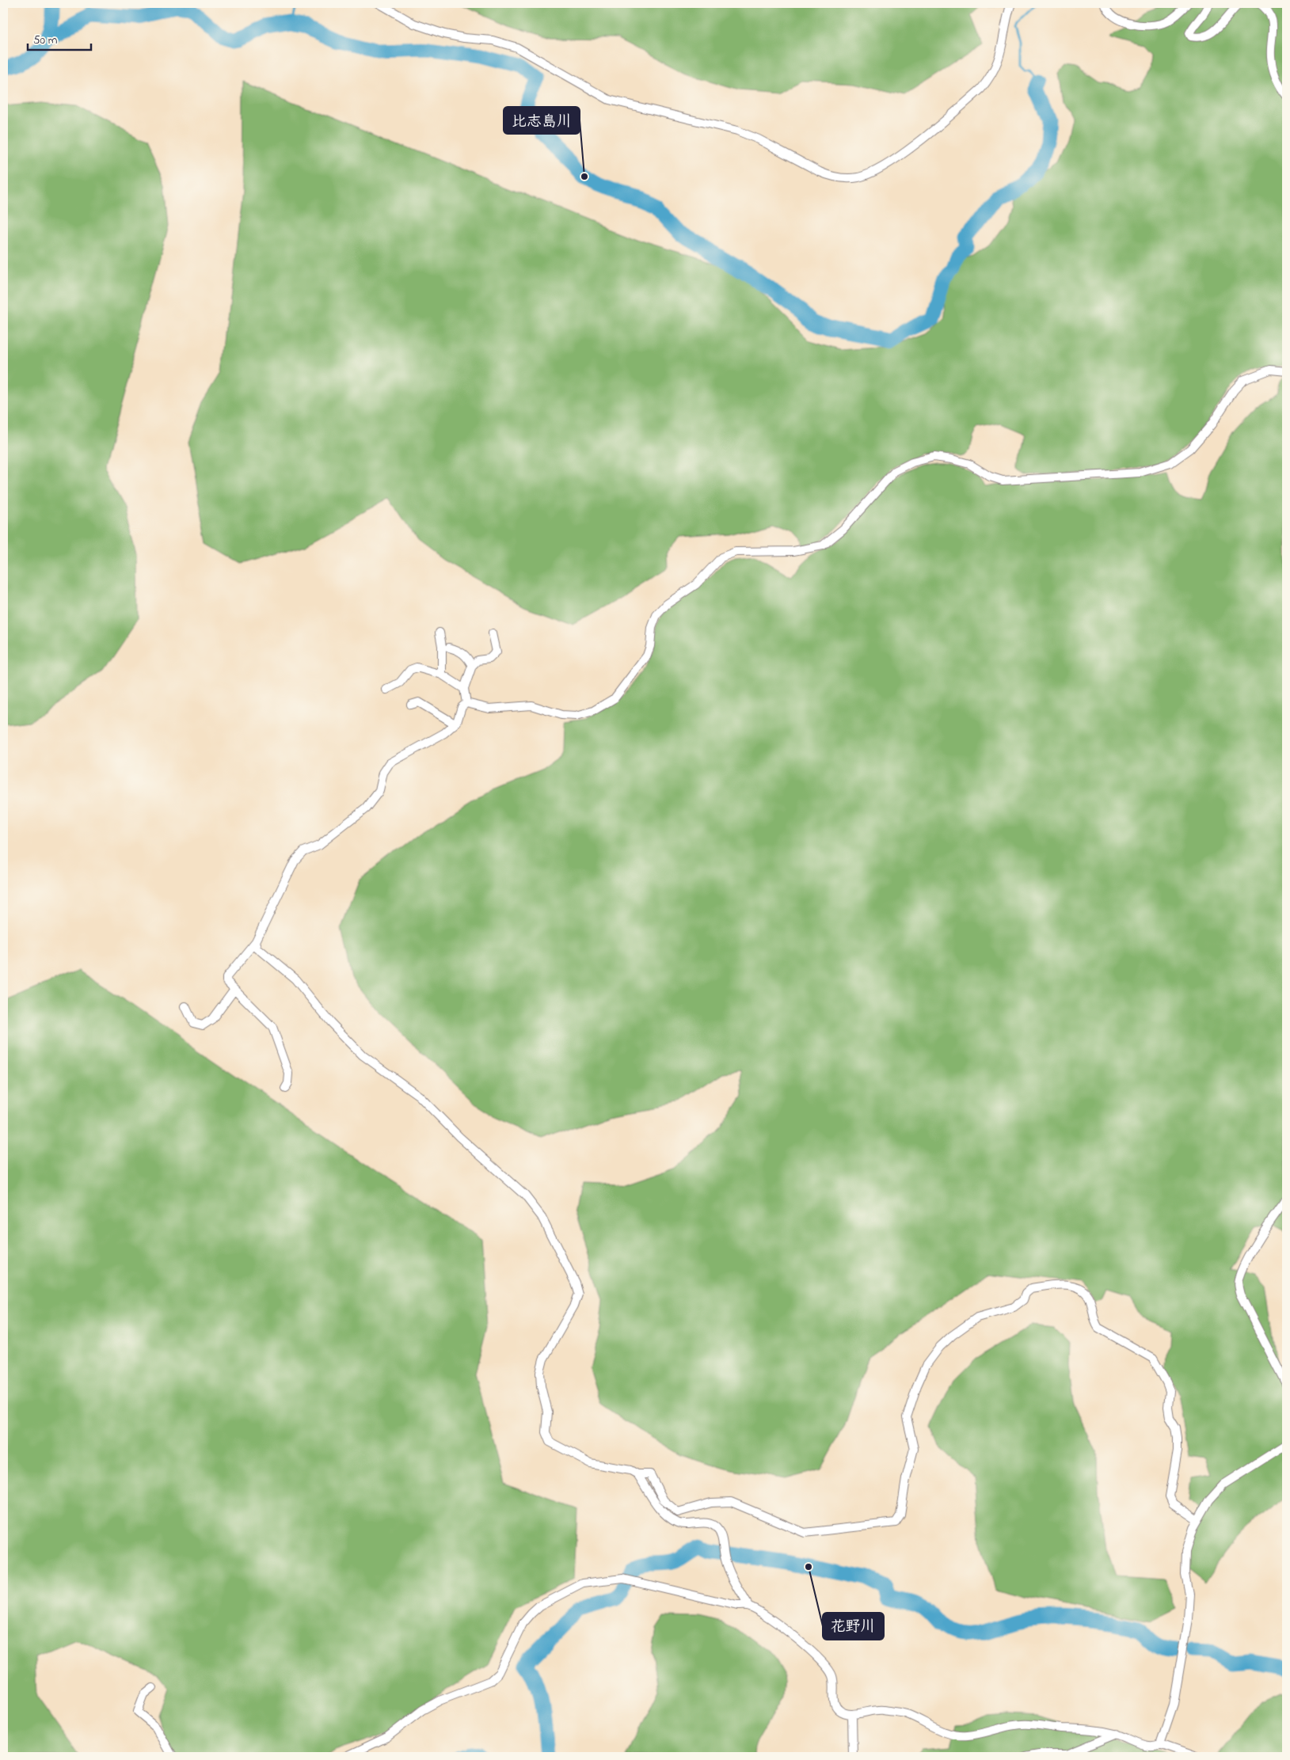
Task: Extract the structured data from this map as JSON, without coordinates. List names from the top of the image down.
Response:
{
  "places": ["比志島川", "花野川"],
  "scale_bar": "50 m"
}
